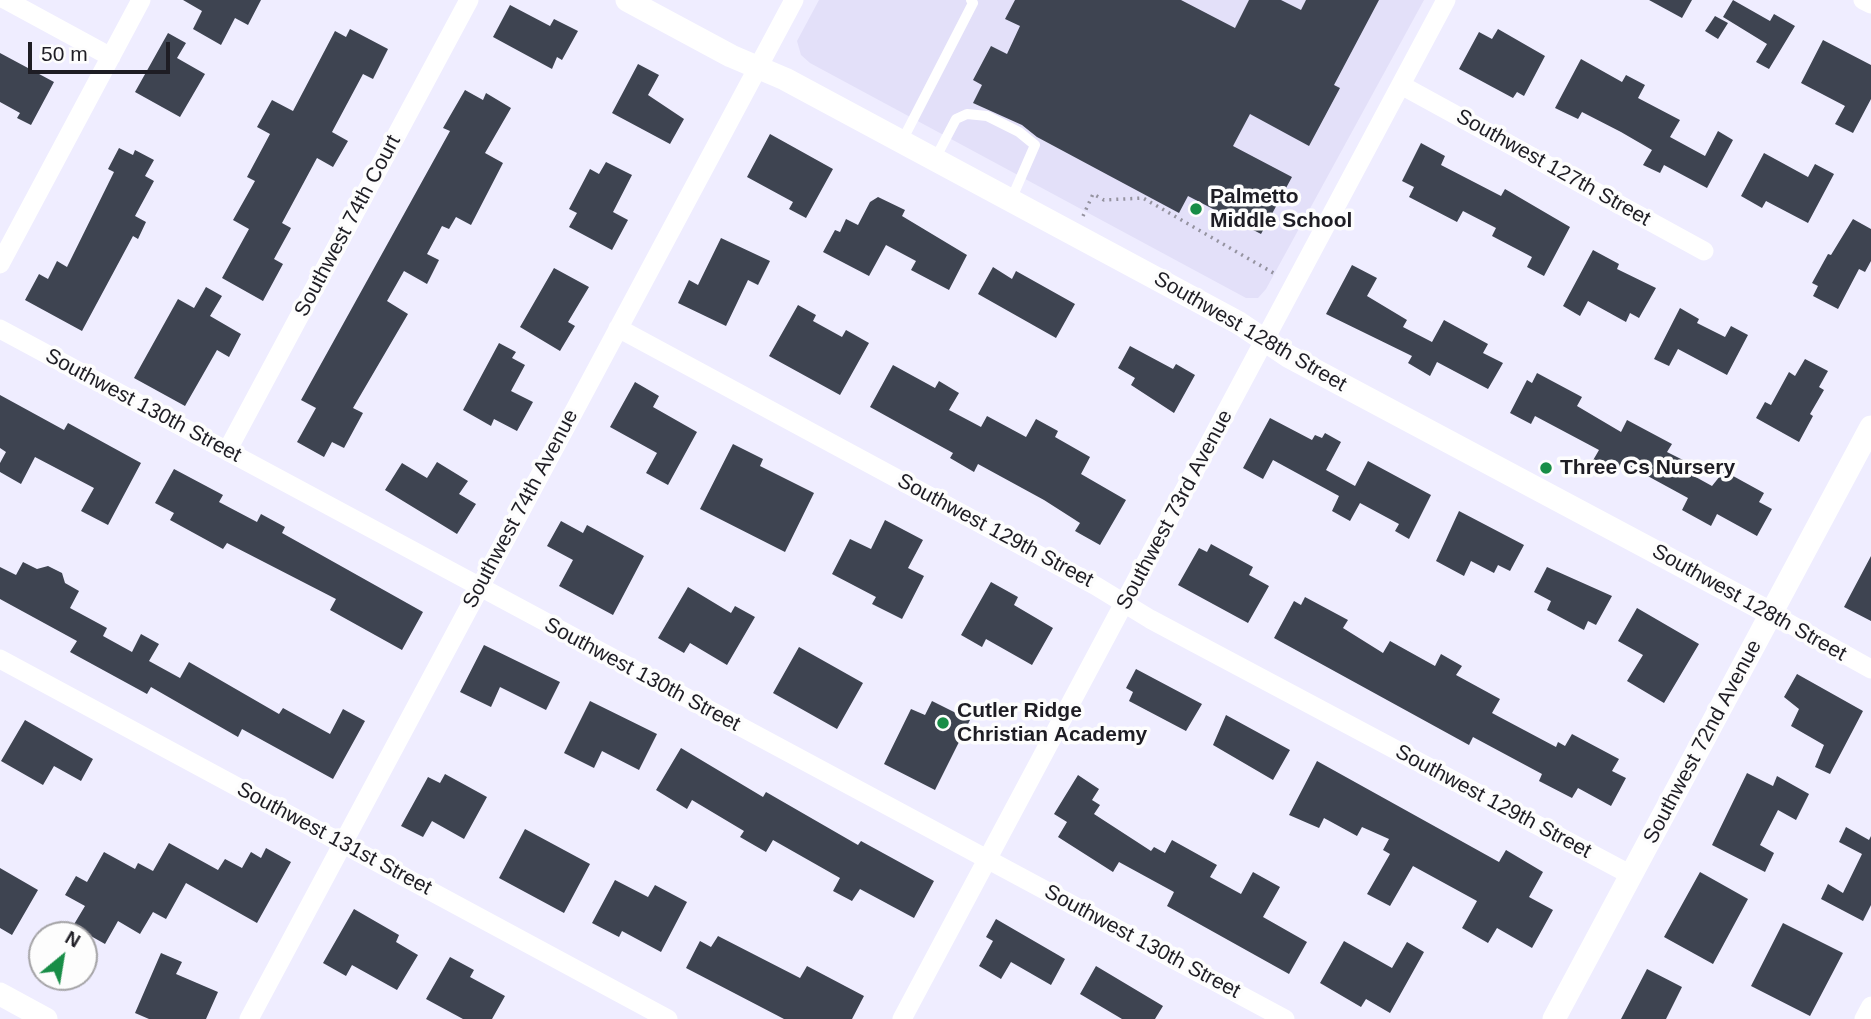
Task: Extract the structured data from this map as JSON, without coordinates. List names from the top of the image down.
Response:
{
  "streets": {
    "street": [
      "Southwest 127th Street",
      "Southwest 74th Court",
      "Southwest 128th Street",
      "Southwest 130th Street",
      "Southwest 74th Avenue",
      "Southwest 73rd Avenue",
      "Southwest 129th Street",
      "Southwest 72nd Avenue",
      "Southwest 131st Street"
    ]
  },
  "crossings": [
    ["Southwest 127th Street", "Southwest 73rd Avenue"],
    ["Southwest 74th Court", "Southwest 130th Street"],
    ["Southwest 128th Street", "Southwest 74th Avenue"],
    ["Southwest 128th Street", "Southwest 73rd Avenue"],
    ["Southwest 128th Street", "Southwest 72nd Avenue"],
    ["Southwest 130th Street", "Southwest 74th Avenue"],
    ["Southwest 130th Street", "Southwest 73rd Avenue"],
    ["Southwest 74th Avenue", "Southwest 129th Street"],
    ["Southwest 74th Avenue", "Southwest 131st Street"],
    ["Southwest 73rd Avenue", "Southwest 129th Street"],
    ["Southwest 129th Street", "Southwest 72nd Avenue"]
  ],
  "places": ["Palmetto Middle School", "Three Cs Nursery", "Cutler Ridge Christian Academy"],
  "scale_bar": "50 m",
  "north": "top right"
}
